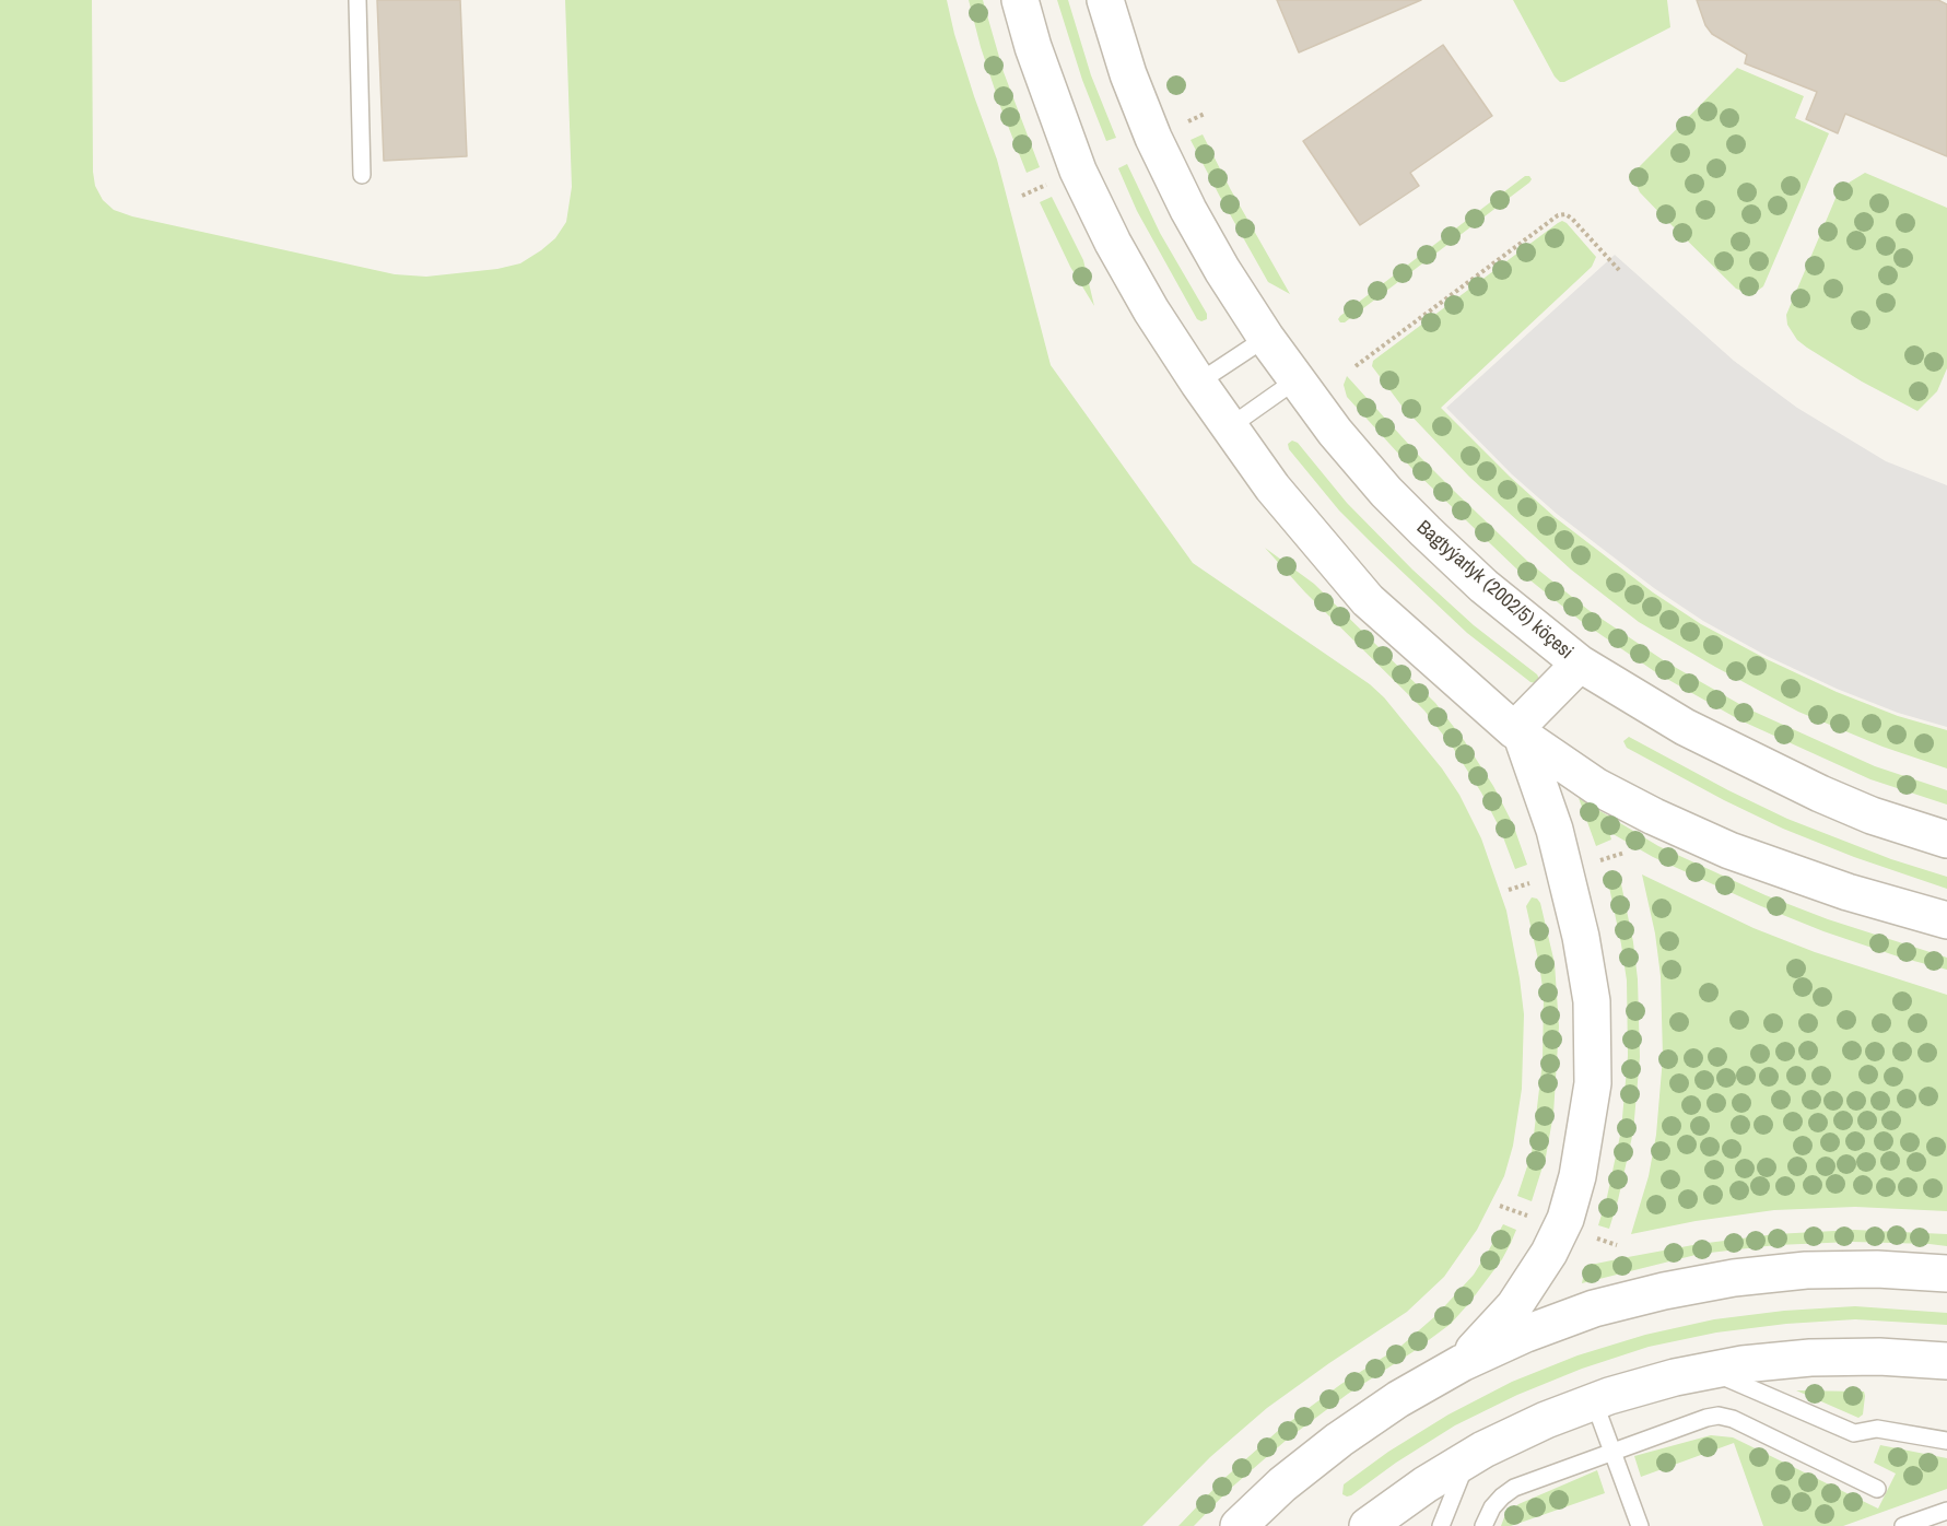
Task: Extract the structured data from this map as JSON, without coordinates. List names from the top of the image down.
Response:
{
  "streets": {
    "street": ["Bagtyýarlyk (2002/5) köçesi"]
  }
}
